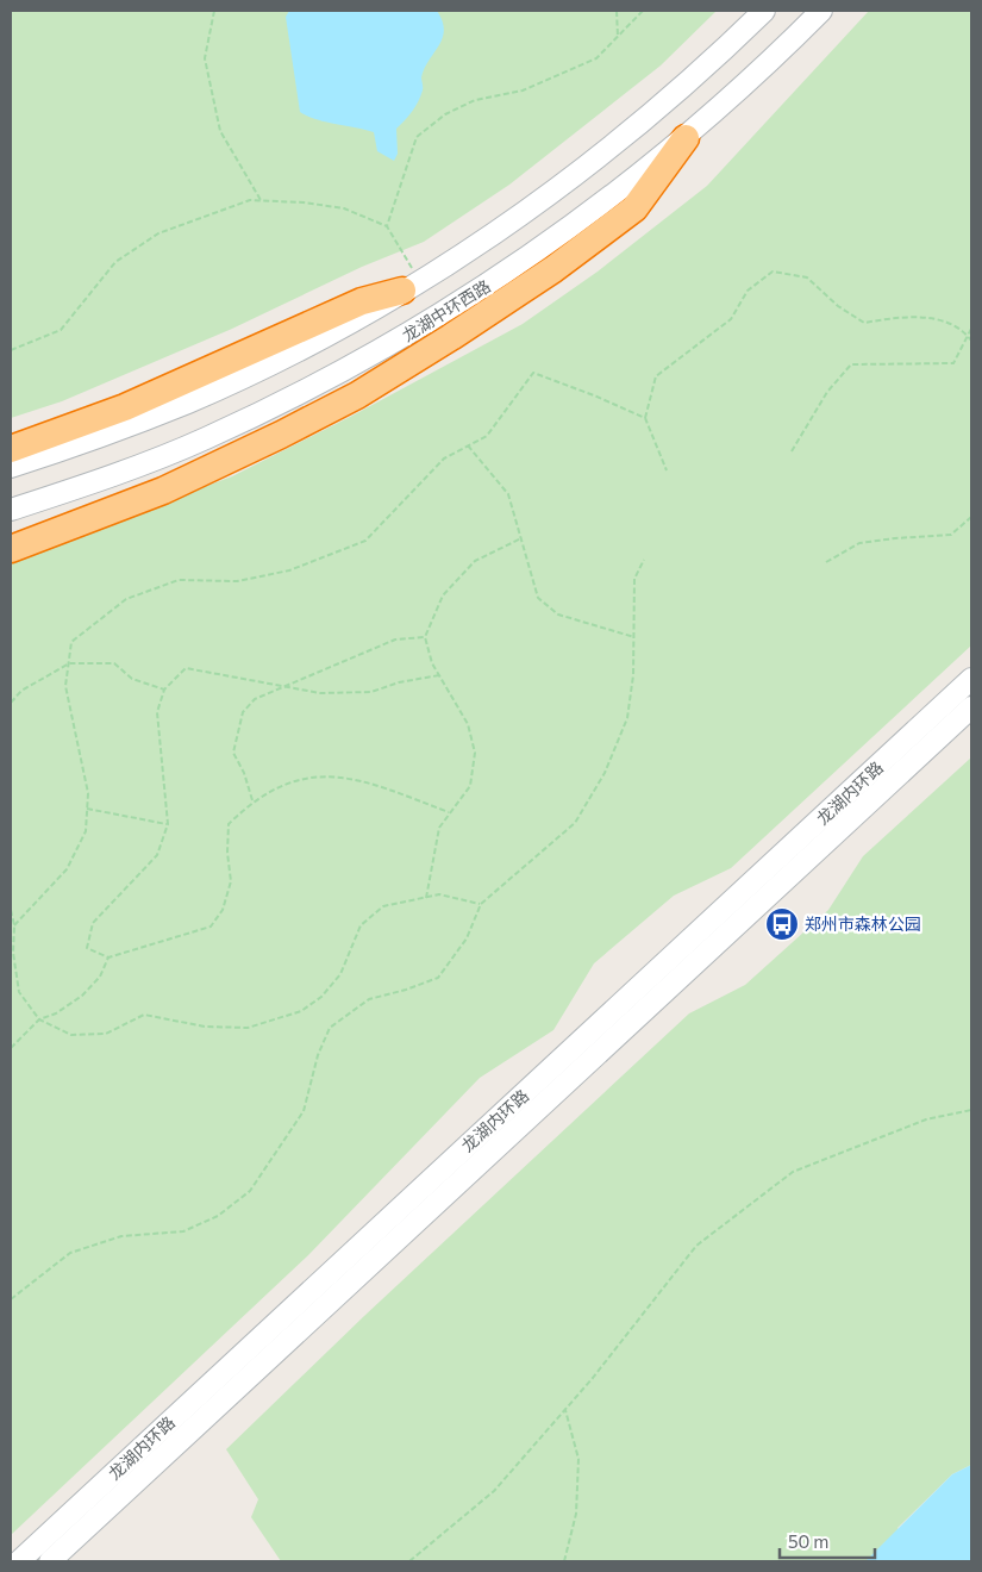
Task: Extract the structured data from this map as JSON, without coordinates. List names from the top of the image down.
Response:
{
  "streets": {
    "main road": ["龙湖中环西路", "龙湖内环路"]
  },
  "places": {
    "bus stop": ["郑州市森林公园"]
  },
  "scale_bar": "50 m"
}
